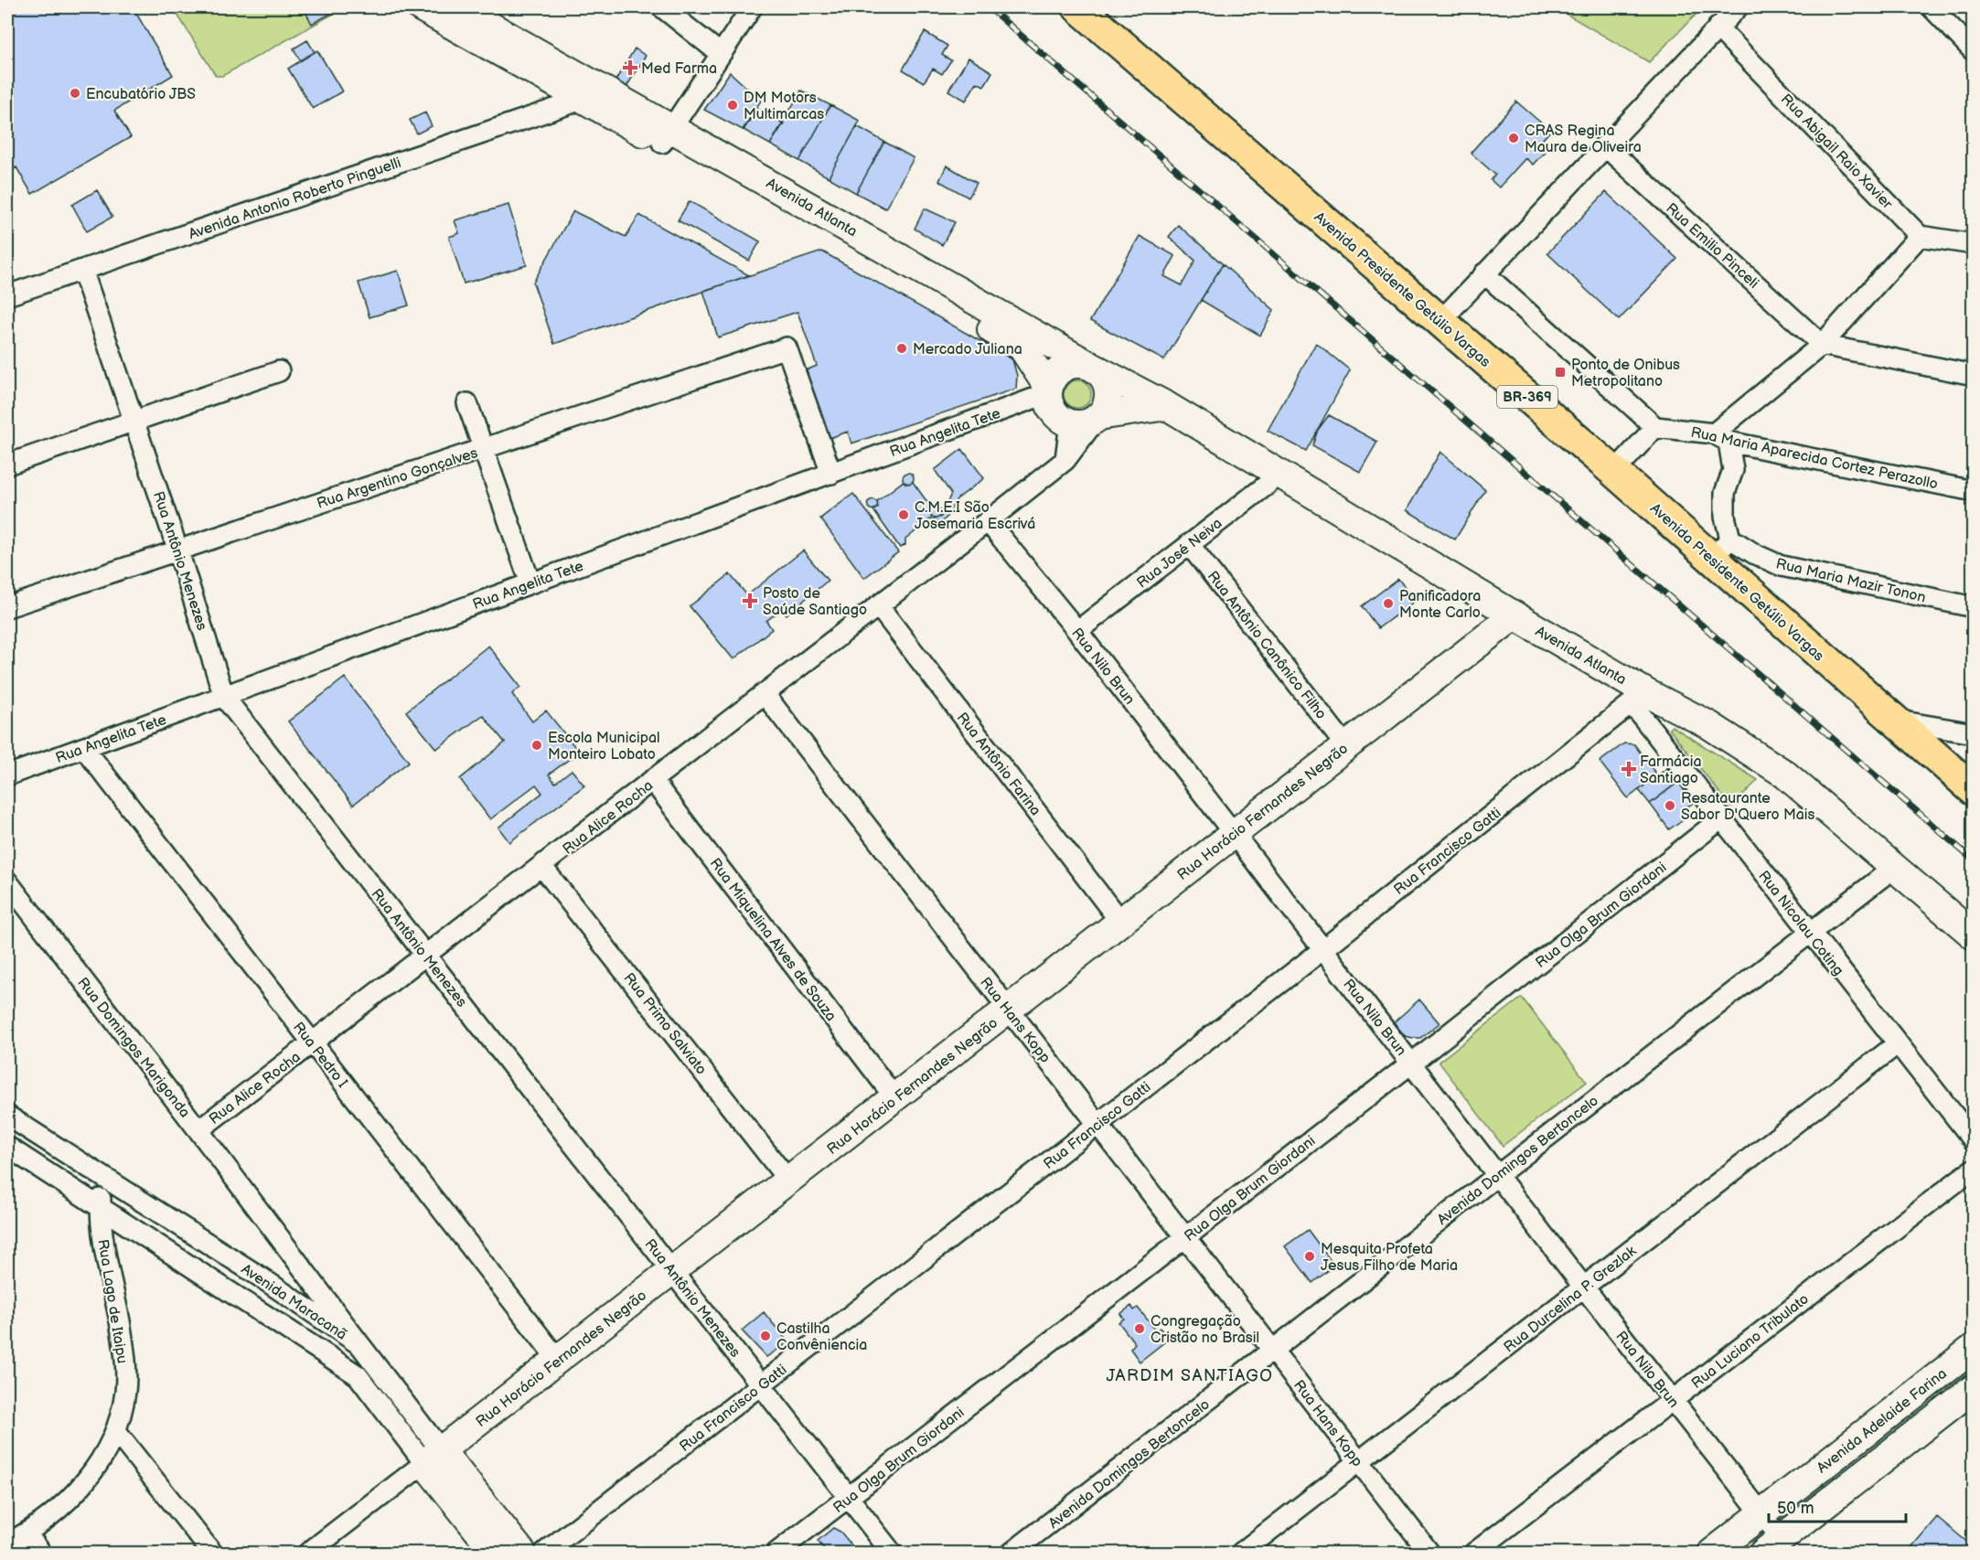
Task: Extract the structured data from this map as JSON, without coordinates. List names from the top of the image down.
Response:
{
  "streets": {
    "main road": ["Avenida Presidente Getúlio Vargas", "BR-369"],
    "street": [
      "Rua Abigail Raio Xavier",
      "Avenida Antonio Roberto Pinguelli",
      "Avenida Atlanta",
      "Rua Emilio Pinceli",
      "Rua Angelita Tete",
      "Rua Maria Aparecida Cortez Perazollo",
      "Rua Argentino Gonçalves",
      "Rua José Neiva",
      "Rua Antônio Menezes",
      "Rua Maria Mazir Tonon",
      "Rua Antônio Canônico Filho",
      "Rua Nilo Brun",
      "Rua Antônio Farina",
      "Rua Horácio Fernandes Negrão",
      "Rua Alice Rocha",
      "Rua Francisco Gatti",
      "Rua Olga Brum Giordani",
      "Rua Nicolau Coting",
      "Rua Miquelina Alves de Souza",
      "Rua Hans Kopp",
      "Rua Primo Salviato",
      "Rua Domingos Marigonda",
      "Rua Pedro I",
      "Avenida Domingos Bertoncelo",
      "Rua Durcelina P. Grezlak",
      "Rua Lago de Itaipu",
      "Avenida Maracanã",
      "Rua Luciano Tribulato",
      "Avenida Adelaide Farina"
    ]
  },
  "crossings": [
    ["Avenida Antonio Roberto Pinguelli", "Avenida Atlanta"],
    ["Avenida Antonio Roberto Pinguelli", "Rua Antônio Menezes"],
    ["Avenida Atlanta", "Rua Angelita Tete"],
    ["Avenida Atlanta", "Rua José Neiva"],
    ["Avenida Atlanta", "Rua Horácio Fernandes Negrão"],
    ["Avenida Atlanta", "Rua Alice Rocha"],
    ["Avenida Atlanta", "Rua Francisco Gatti"],
    ["Avenida Atlanta", "Rua Nicolau Coting"],
    ["Avenida Atlanta", "Avenida Domingos Bertoncelo"],
    ["Avenida Presidente Getúlio Vargas", "Rua Maria Mazir Tonon"],
    ["Rua Angelita Tete", "Rua Argentino Gonçalves"],
    ["Rua Angelita Tete", "Rua Antônio Menezes"],
    ["Rua Angelita Tete", "Rua Alice Rocha"],
    ["Rua Angelita Tete", "Rua Pedro I"],
    ["Rua Argentino Gonçalves", "Rua Antônio Menezes"],
    ["Rua José Neiva", "Rua Antônio Canônico Filho"],
    ["Rua José Neiva", "Rua Nilo Brun"],
    ["Rua Antônio Menezes", "Rua Horácio Fernandes Negrão"],
    ["Rua Antônio Menezes", "Rua Alice Rocha"],
    ["Rua Antônio Menezes", "Rua Francisco Gatti"],
    ["Rua Antônio Menezes", "Rua Olga Brum Giordani"],
    ["Rua Antônio Canônico Filho", "Rua Horácio Fernandes Negrão"],
    ["Rua Nilo Brun", "Rua Horácio Fernandes Negrão"],
    ["Rua Nilo Brun", "Rua Alice Rocha"],
    ["Rua Nilo Brun", "Rua Francisco Gatti"],
    ["Rua Nilo Brun", "Rua Olga Brum Giordani"],
    ["Rua Nilo Brun", "Avenida Domingos Bertoncelo"],
    ["Rua Nilo Brun", "Rua Durcelina P. Grezlak"],
    ["Rua Nilo Brun", "Rua Luciano Tribulato"],
    ["Rua Nilo Brun", "Avenida Adelaide Farina"],
    ["Rua Antônio Farina", "Rua Horácio Fernandes Negrão"],
    ["Rua Antônio Farina", "Rua Alice Rocha"],
    ["Rua Horácio Fernandes Negrão", "Rua Miquelina Alves de Souza"],
    ["Rua Horácio Fernandes Negrão", "Rua Hans Kopp"],
    ["Rua Horácio Fernandes Negrão", "Rua Primo Salviato"],
    ["Rua Horácio Fernandes Negrão", "Rua Pedro I"],
    ["Rua Horácio Fernandes Negrão", "Avenida Maracanã"],
    ["Rua Alice Rocha", "Rua Miquelina Alves de Souza"],
    ["Rua Alice Rocha", "Rua Hans Kopp"],
    ["Rua Alice Rocha", "Rua Primo Salviato"],
    ["Rua Alice Rocha", "Rua Domingos Marigonda"],
    ["Rua Alice Rocha", "Rua Pedro I"],
    ["Rua Francisco Gatti", "Rua Nicolau Coting"],
    ["Rua Francisco Gatti", "Rua Hans Kopp"],
    ["Rua Olga Brum Giordani", "Rua Nicolau Coting"],
    ["Rua Olga Brum Giordani", "Rua Hans Kopp"],
    ["Rua Nicolau Coting", "Avenida Domingos Bertoncelo"],
    ["Rua Nicolau Coting", "Rua Durcelina P. Grezlak"],
    ["Rua Hans Kopp", "Avenida Domingos Bertoncelo"],
    ["Rua Hans Kopp", "Rua Durcelina P. Grezlak"],
    ["Rua Domingos Marigonda", "Avenida Maracanã"],
    ["Rua Lago de Itaipu", "Avenida Maracanã"]
  ],
  "districts": ["JARDIM SANTIAGO"],
  "places": {
    "health": ["Med Farma", "Posto de Saúde Santiago", "Farmácia Santiago"],
    "other": [
      "Encubatório JBS",
      "DM Motors Multimarcas",
      "CRAS Regina Maura de Oliveira",
      "Mercado Juliana",
      "C.M.E.I São Josemaria Escrivá",
      "Panificadora Monte Carlo",
      "Escola Municipal Monteiro Lobato",
      "Resataurante Sabor D'Quero Mais",
      "Mesquita Profeta Jesus Filho de Maria",
      "Congregação Cristão no Brasil",
      "Castilha Convêniencia"
    ],
    "transit": ["Ponto de Onibus Metropolitano"]
  },
  "scale_bar": "50 m"
}
